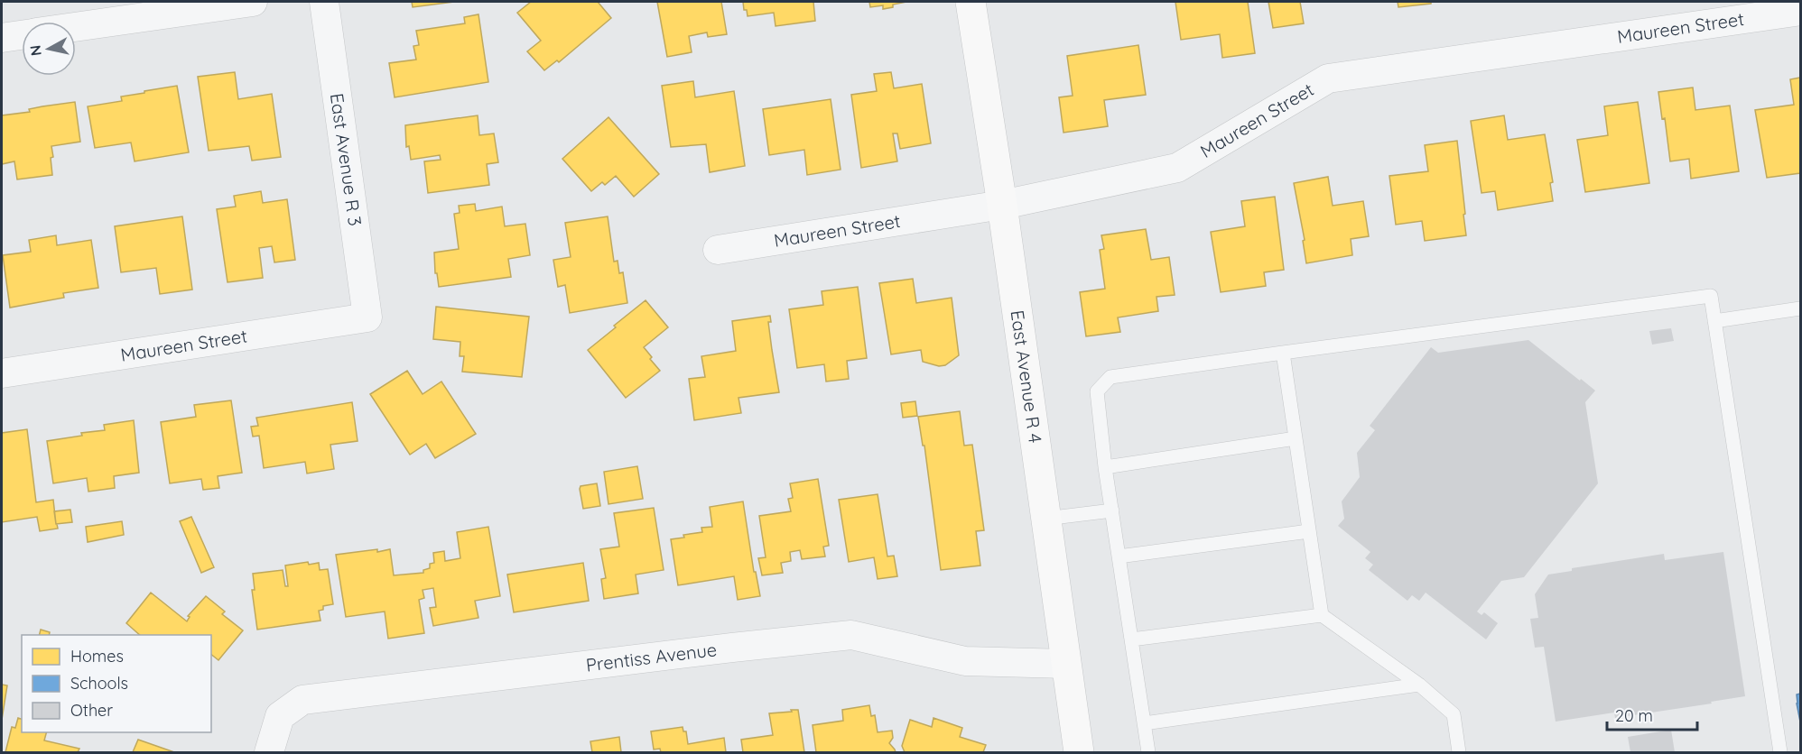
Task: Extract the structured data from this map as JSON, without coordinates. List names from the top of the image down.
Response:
{
  "streets": {
    "street": [
      "Maureen Street",
      "East Avenue R 3",
      "East Avenue R 4",
      "Prentiss Avenue"
    ]
  },
  "crossings": [
    ["Maureen Street", "East Avenue R 3"],
    ["Maureen Street", "East Avenue R 4"],
    ["East Avenue R 4", "Prentiss Avenue"]
  ],
  "legend": ["Homes", "Schools", "Other"],
  "scale_bar": "20 m",
  "north": "left"
}
